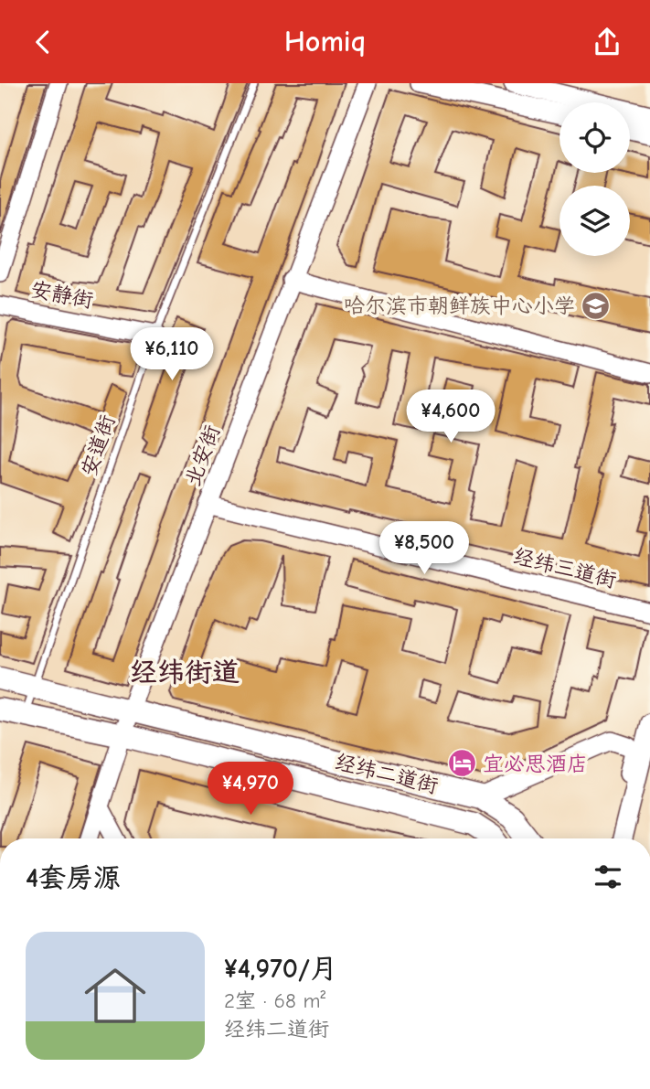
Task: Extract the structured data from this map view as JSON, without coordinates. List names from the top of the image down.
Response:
{
  "streets": {
    "highway": ["经纬二道街"],
    "street": ["安静街", "北安街", "经纬三道街"],
    "lane": ["安道街"]
  },
  "crossings": [
    ["安静街", "安道街"],
    ["安道街", "经纬二道街"],
    ["北安街", "经纬三道街"],
    ["北安街", "经纬二道街"]
  ],
  "districts": ["经纬街道"],
  "places": {
    "school or university": ["哈尔滨市朝鲜族中心小学"],
    "hotel": ["宜必思酒店"]
  },
  "page": {
    "header": "Homiq",
    "price": [
      "¥6,110",
      "¥4,600",
      "¥8,500",
      "¥4,970"
    ],
    "heading": "4套房源",
    "list": [
      {
        "name": "¥4,970/月",
        "note": "2室 · 68 m² · 经纬二道街"
      }
    ]
  }
}
